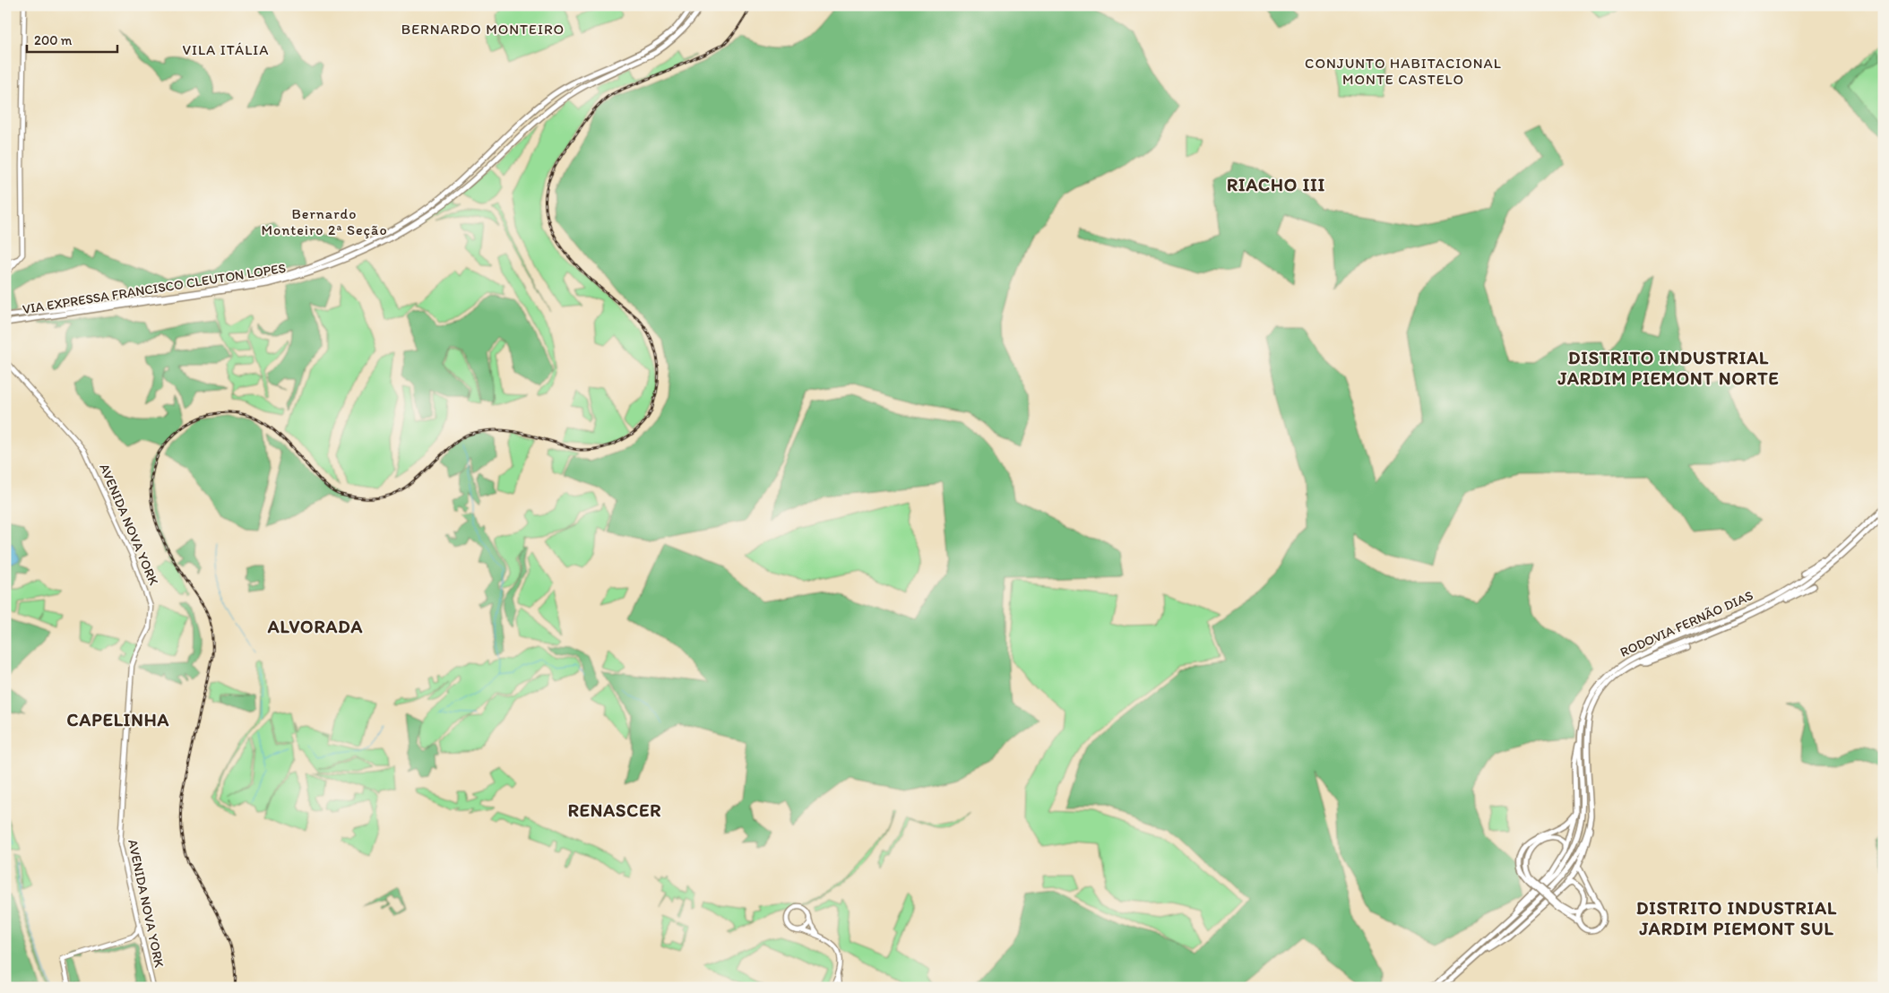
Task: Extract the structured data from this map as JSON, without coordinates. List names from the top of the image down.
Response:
{
  "streets": {
    "highway": ["VIA EXPRESSA FRANCISCO CLEUTON LOPES", "RODOVIA FERNÃO DIAS"],
    "main road": ["AVENIDA NOVA YORK"]
  },
  "districts": [
    "BERNARDO MONTEIRO",
    "VILA ITÁLIA",
    "CONJUNTO HABITACIONAL MONTE CASTELO",
    "RIACHO III",
    "Bernardo Monteiro 2ª Seção",
    "DISTRITO INDUSTRIAL JARDIM PIEMONT NORTE",
    "ALVORADA",
    "CAPELINHA",
    "RENASCER",
    "DISTRITO INDUSTRIAL JARDIM PIEMONT SUL"
  ],
  "scale_bar": "200 m"
}
